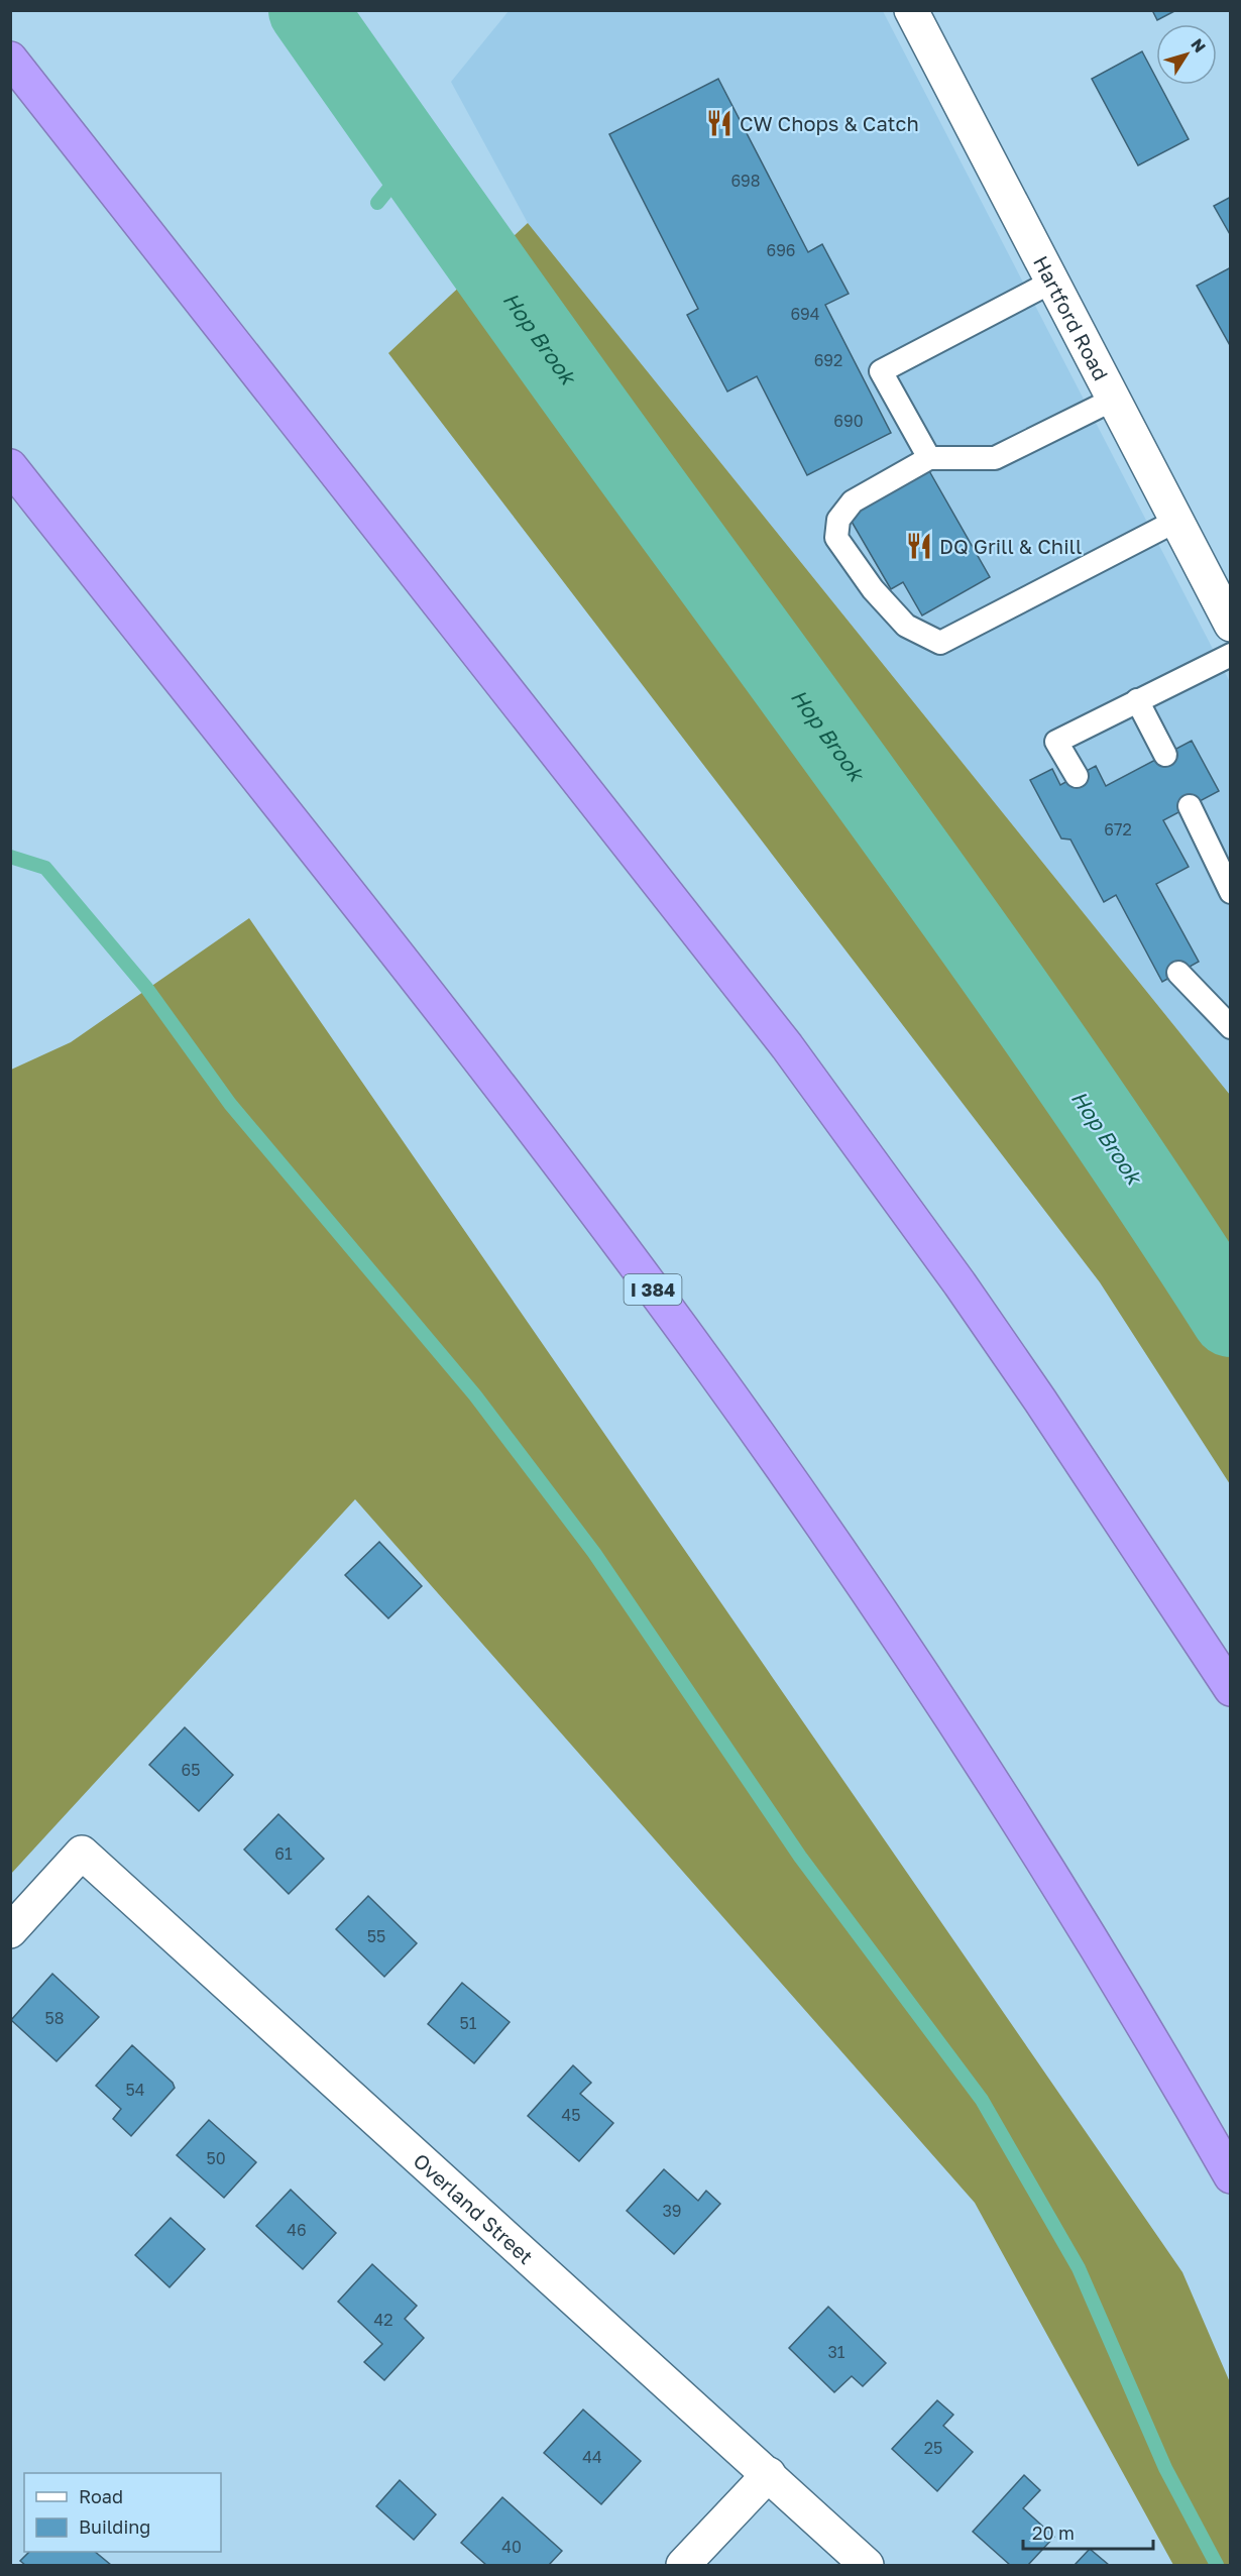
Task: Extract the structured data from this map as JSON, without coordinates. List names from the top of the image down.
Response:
{
  "streets": {
    "highway": ["I 384"],
    "street": ["Hartford Road", "Overland Street"]
  },
  "water": ["Hop Brook"],
  "places": {
    "restaurant": ["CW Chops & Catch", "DQ Grill & Chill"]
  },
  "house_numbers": [
    "698",
    "696",
    "694",
    "692",
    "690",
    "672",
    "65",
    "61",
    "55",
    "58",
    "51",
    "54",
    "45",
    "50",
    "39",
    "46",
    "42",
    "31",
    "25",
    "44",
    "40"
  ],
  "legend": ["Road", "Building"],
  "scale_bar": "20 m",
  "north": "top right"
}
